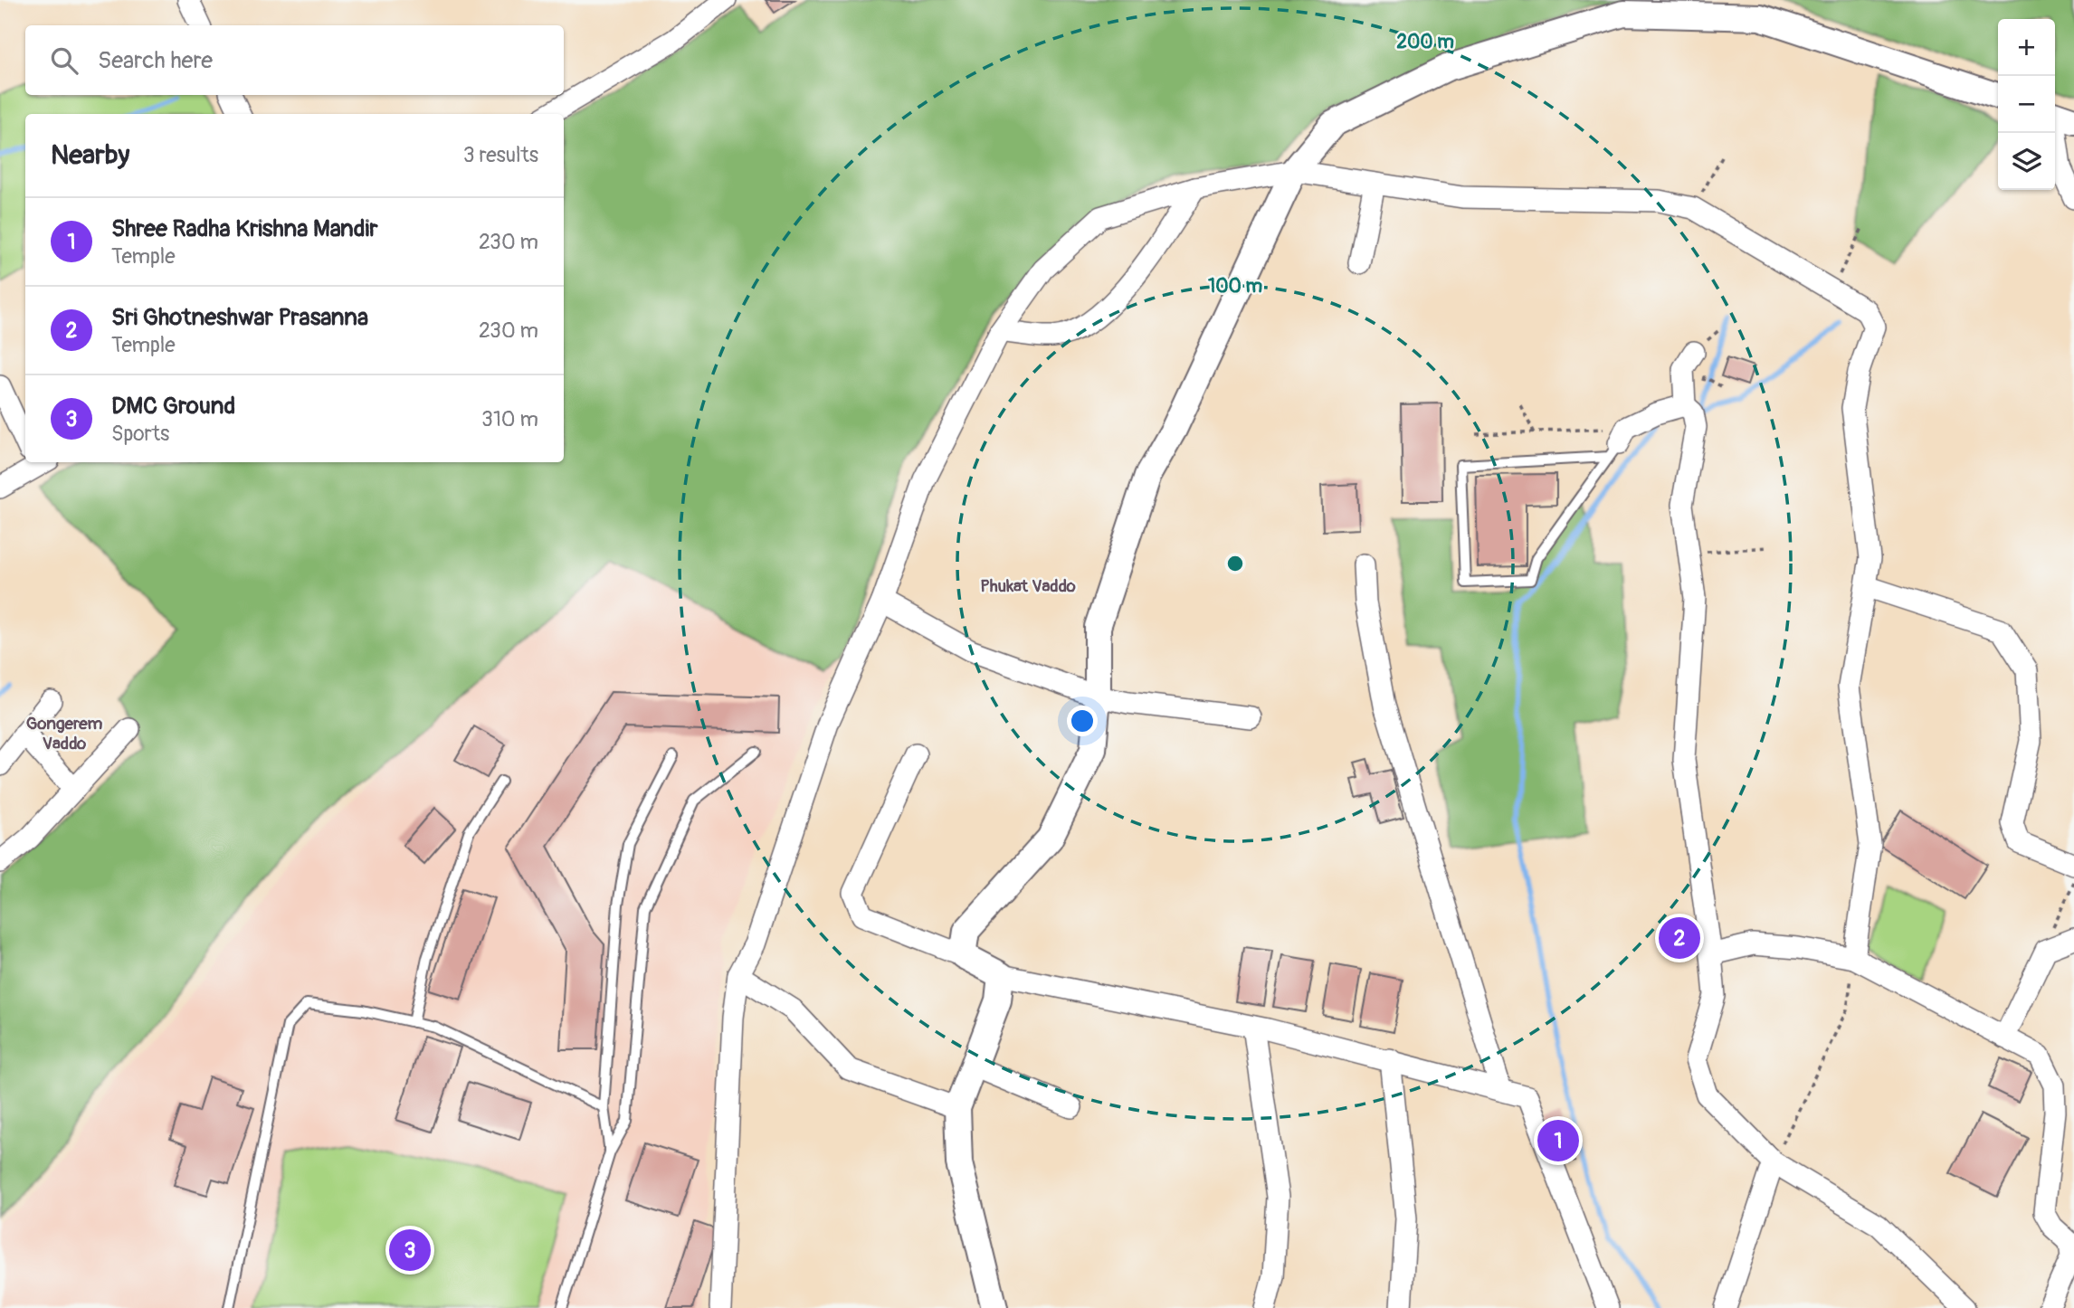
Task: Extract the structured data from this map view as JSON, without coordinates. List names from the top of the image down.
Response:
{
  "districts": ["Phukat Vaddo", "Gongerem Vaddo"],
  "page": {
    "map_buttons": ["+", "−"],
    "search": "Search here",
    "heading": ["Nearby", "3 results"],
    "list": [
      {
        "mark": "1",
        "name": "Shree Radha Krishna Mandir",
        "note": "Temple",
        "value": "230 m"
      },
      {
        "mark": "2",
        "name": "Sri Ghotneshwar Prasanna",
        "note": "Temple",
        "value": "230 m"
      },
      {
        "mark": "3",
        "name": "DMC Ground",
        "note": "Sports",
        "value": "310 m"
      }
    ],
    "pins": ["2", "1", "3"]
  },
  "rings": ["200 m", "100 m"]
}
